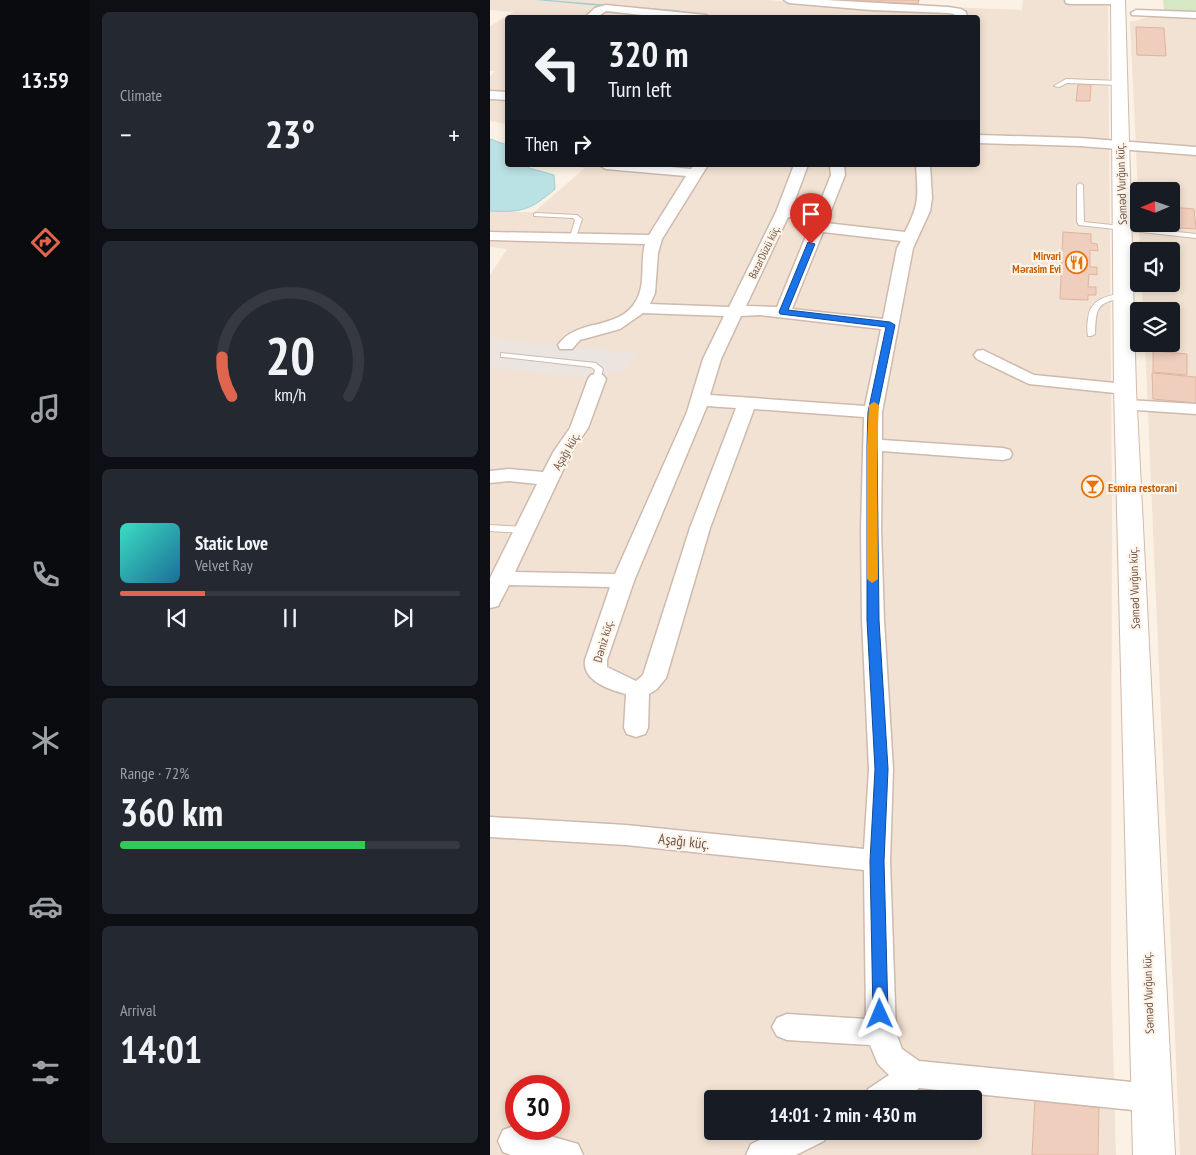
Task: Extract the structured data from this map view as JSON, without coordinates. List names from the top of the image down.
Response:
{
  "streets": {
    "main road": ["Səməd Vurğun küç."],
    "street": ["BazarDüzü küç.", "Aşağı küç.", "Dəniz küç."]
  },
  "crossings": [
    ["BazarDüzü küç.", "Dəniz küç."]
  ],
  "places": {
    "restaurant": ["Mirvari Mərasim Evi"],
    "bar": ["Esmira restorani"]
  },
  "north": "left",
  "page": {
    "tabs": "13:59",
    "tile": [
      "Climate",
      ["Range · 72%", "360 km"],
      ["Arrival", "14:01"]
    ],
    "turn": ["320 m", "Turn left"],
    "heat": ["−", "23°", "+"],
    "then": "Then",
    "song": ["Static Love", "Velvet Ray"],
    "limit": "30",
    "trip": "14:01 · 2 min · 430 m",
    "gauge": ["20", "km/h"]
  }
}
